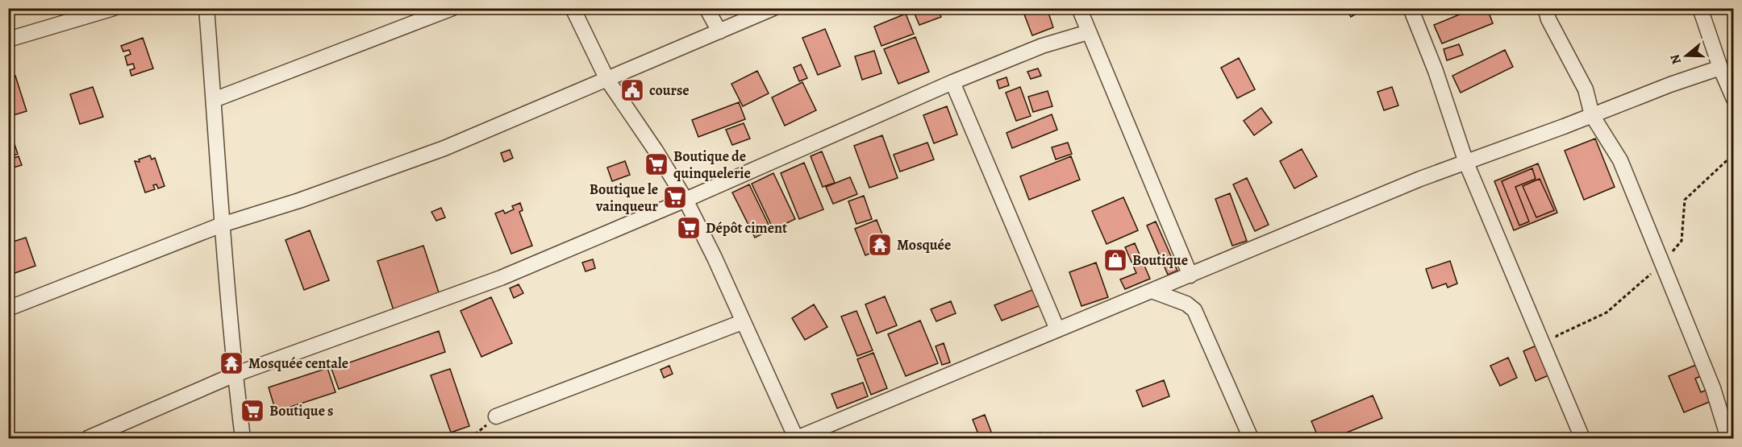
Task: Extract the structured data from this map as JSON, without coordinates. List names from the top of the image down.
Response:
{
  "places": {
    "public building": ["course"],
    "supermarket": [
      "Boutique de quinquelerie",
      "Boutique le vainqueur",
      "Dépôt ciment",
      "Boutique s"
    ],
    "temple": ["Mosquée", "Mosquée centale"],
    "shop": ["Boutique"]
  },
  "north": "left"
}
